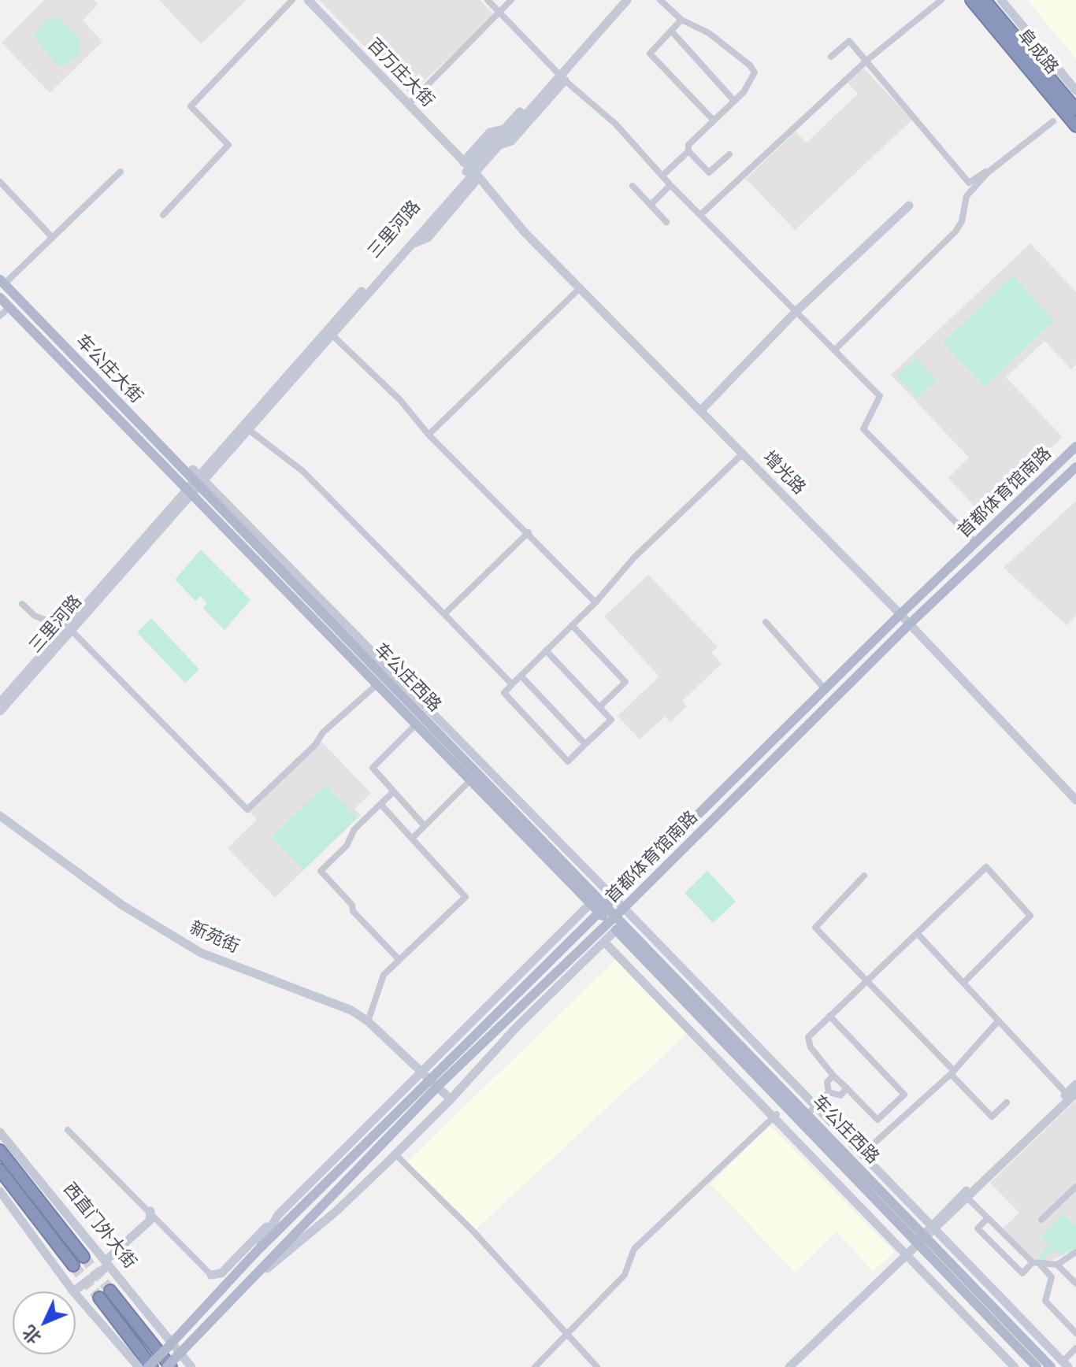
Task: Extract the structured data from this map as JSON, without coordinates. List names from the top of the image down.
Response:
{
  "streets": {
    "highway": ["阜成路", "西直门外大街"],
    "main road": ["车公庄大街", "首都体育馆南路", "车公庄西路"],
    "street": [
      "百万庄大街",
      "三里河路",
      "增光路",
      "新苑街"
    ]
  },
  "crossings": [
    ["百万庄大街", "三里河路"],
    ["百万庄大街", "增光路"],
    ["三里河路", "车公庄大街"],
    ["三里河路", "增光路"],
    ["三里河路", "车公庄西路"],
    ["车公庄大街", "车公庄西路"],
    ["增光路", "首都体育馆南路"],
    ["首都体育馆南路", "车公庄西路"],
    ["首都体育馆南路", "新苑街"],
    ["首都体育馆南路", "西直门外大街"]
  ],
  "north": "bottom left"
}
